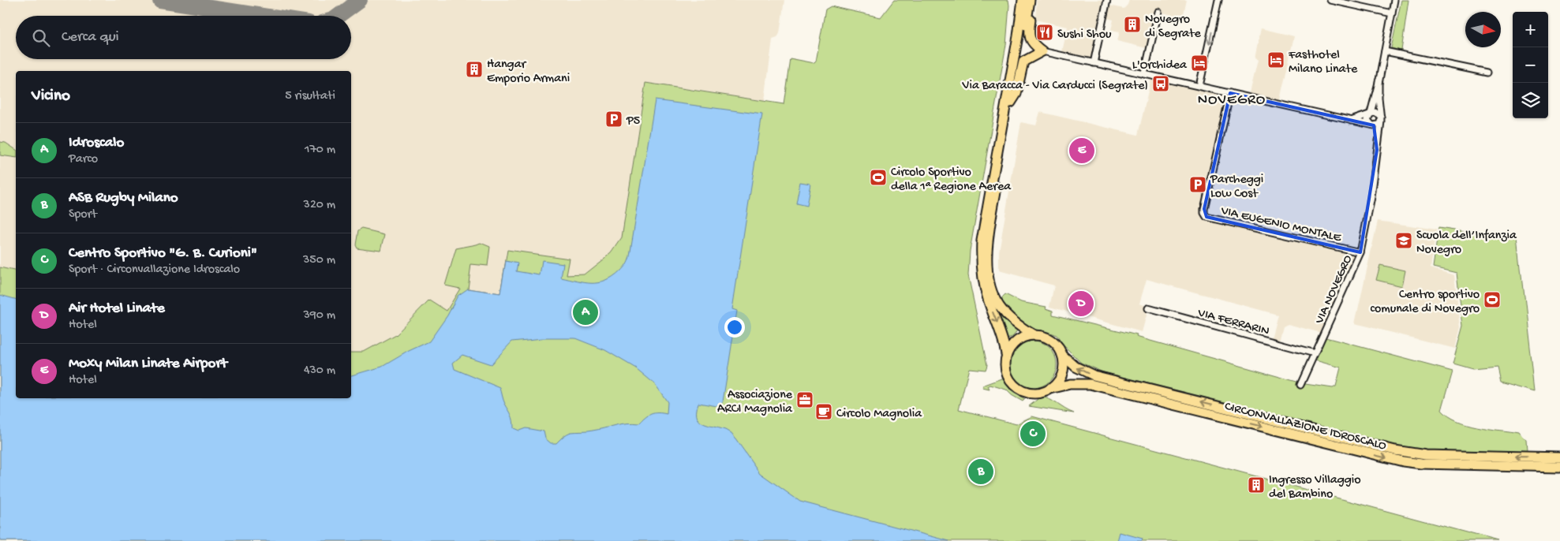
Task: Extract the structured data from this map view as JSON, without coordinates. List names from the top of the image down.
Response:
{
  "streets": {
    "main road": ["CIRCONVALLAZIONE IDROSCALO"],
    "street": ["VIA EUGENIO MONTALE", "VIA NOVEGRO", "VIA FERRARIN"]
  },
  "crossings": [
    ["VIA EUGENIO MONTALE", "VIA NOVEGRO"],
    ["VIA NOVEGRO", "VIA FERRARIN"]
  ],
  "districts": ["NOVEGRO"],
  "places": {
    "building": ["Novegro di Segrate", "Hangar Emporio Armani", "Ingresso Villaggio del Bambino"],
    "restaurant": ["Sushi Shou"],
    "hotel": ["Fasthotel Milano Linate", "L'Orchidea"],
    "bus stop": ["Via Baracca - Via Carducci (Segrate)"],
    "parking": ["P5", "Parcheggi Low Cost"],
    "sports": ["Circolo Sportivo della 1ª Regione Aerea", "Centro sportivo comunale di Novegro"],
    "school or university": ["Scuola dell’Infanzia Novegro"],
    "office": ["Associazione ARCI Magnolia"],
    "cafe": ["Circolo Magnolia"]
  },
  "north": "right",
  "page": {
    "map_buttons": ["+", "−"],
    "search": "Cerca qui",
    "heading": ["Vicino", "5 risultati"],
    "list": [
      {
        "mark": "A",
        "name": "Idroscalo",
        "note": "Parco",
        "value": "170 m"
      },
      {
        "mark": "B",
        "name": "ASB Rugby Milano",
        "note": "Sport",
        "value": "320 m"
      },
      {
        "mark": "C",
        "name": "Centro Sportivo \"G. B. Curioni\"",
        "note": "Sport · Circonvallazione Idroscalo",
        "value": "350 m"
      },
      {
        "mark": "D",
        "name": "Air Hotel Linate",
        "note": "Hotel",
        "value": "390 m"
      },
      {
        "mark": "E",
        "name": "Moxy Milan Linate Airport",
        "note": "Hotel",
        "value": "430 m"
      }
    ],
    "pins": [
      "E",
      "D",
      "A",
      "C",
      "B"
    ]
  }
}
